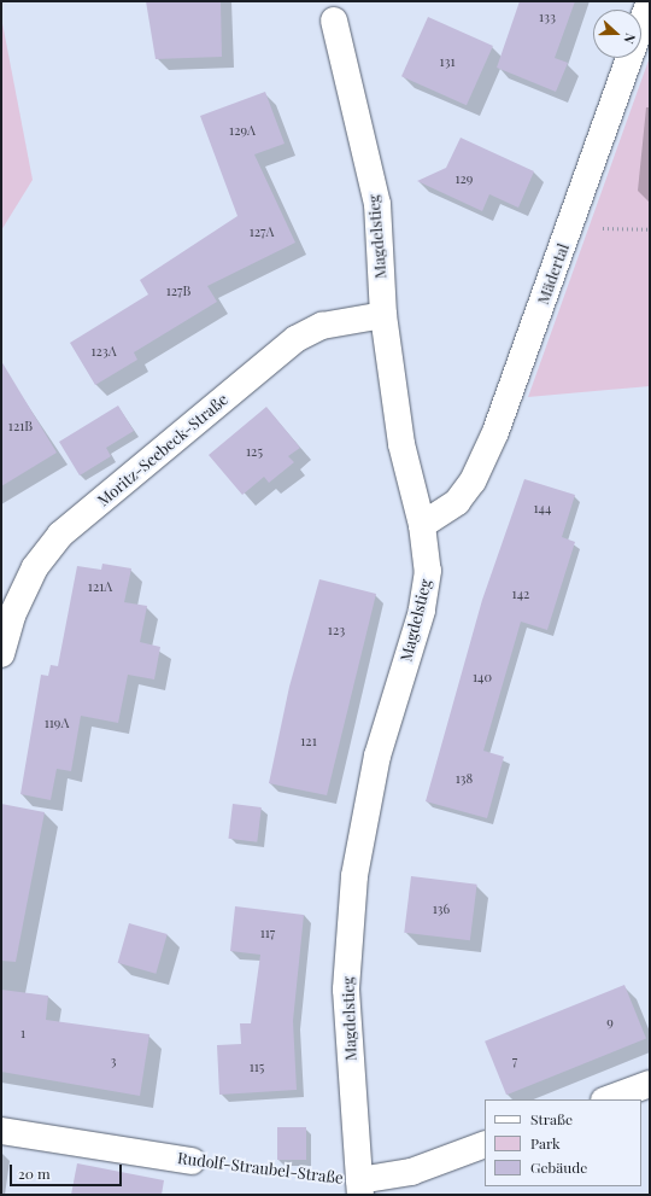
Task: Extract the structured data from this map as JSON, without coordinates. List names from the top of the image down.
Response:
{
  "streets": {
    "street": [
      "Magdelstieg",
      "Mädertal",
      "Moritz-Seebeck-Straße",
      "Rudolf-Straubel-Straße"
    ]
  },
  "crossings": [
    ["Magdelstieg", "Mädertal"],
    ["Magdelstieg", "Moritz-Seebeck-Straße"],
    ["Magdelstieg", "Rudolf-Straubel-Straße"]
  ],
  "house_numbers": [
    "133",
    "131",
    "129A",
    "129",
    "127A",
    "127B",
    "123A",
    "121B",
    "125",
    "144",
    "121A",
    "142",
    "123",
    "140",
    "119A",
    "121",
    "138",
    "136",
    "117",
    "9",
    "1",
    "3",
    "7",
    "115"
  ],
  "legend": ["Straße", "Park", "Gebäude"],
  "scale_bar": "20 m",
  "north": "right"
}
